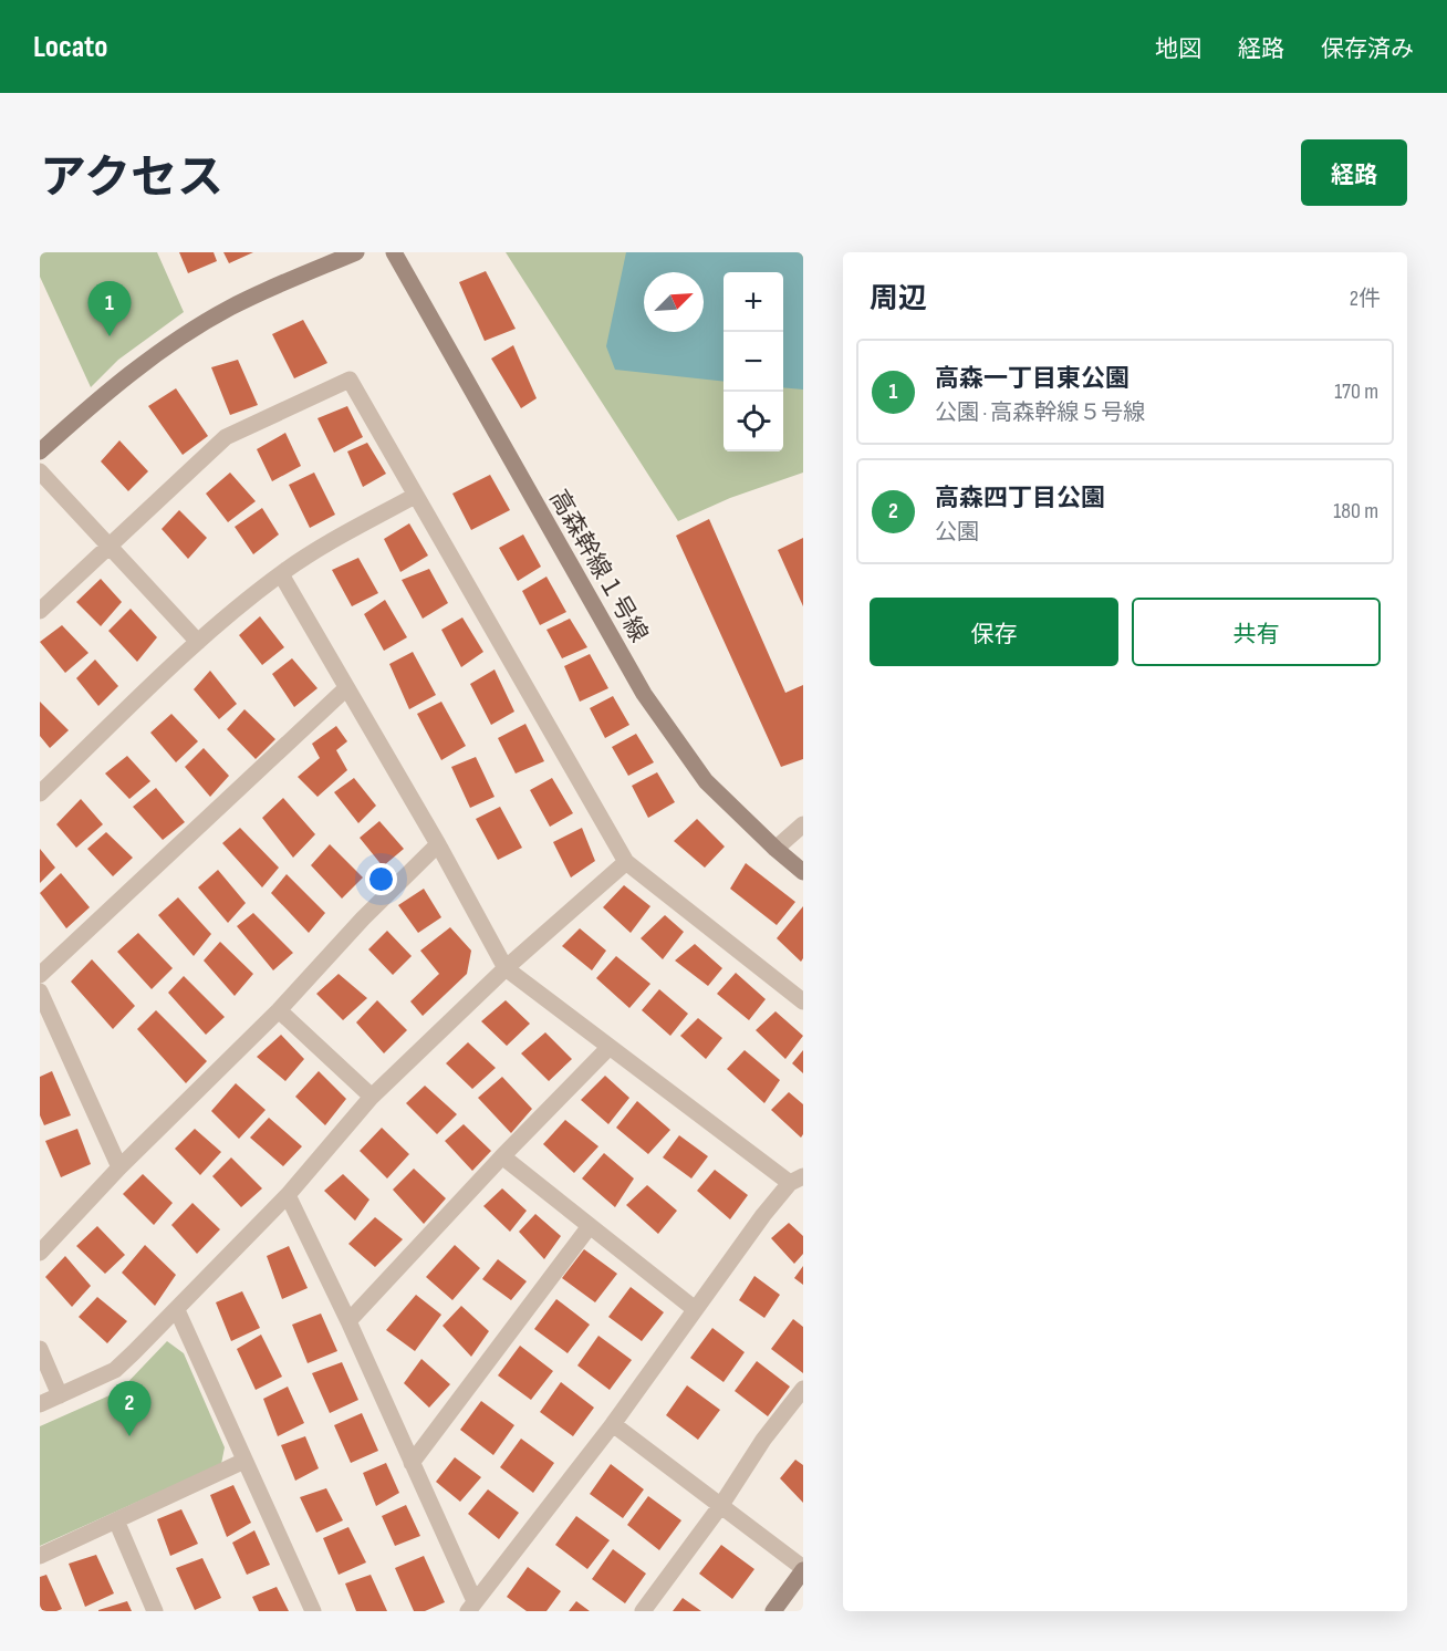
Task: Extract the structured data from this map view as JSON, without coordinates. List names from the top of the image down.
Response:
{
  "streets": {
    "street": ["高森幹線１号線"]
  },
  "north": "top right",
  "page": {
    "header": "Locato",
    "nav": ["地図", "経路", "保存済み"],
    "title": "アクセス",
    "buttons": [
      "経路",
      ["保存", "共有"]
    ],
    "heading": ["周辺", "2件"],
    "map_buttons": ["+", "−"],
    "pins": ["1", "2"],
    "list": [
      {
        "mark": "1",
        "name": "高森一丁目東公園",
        "note": "公園 · 高森幹線５号線",
        "value": "170 m"
      },
      {
        "mark": "2",
        "name": "高森四丁目公園",
        "note": "公園",
        "value": "180 m"
      }
    ]
  }
}
